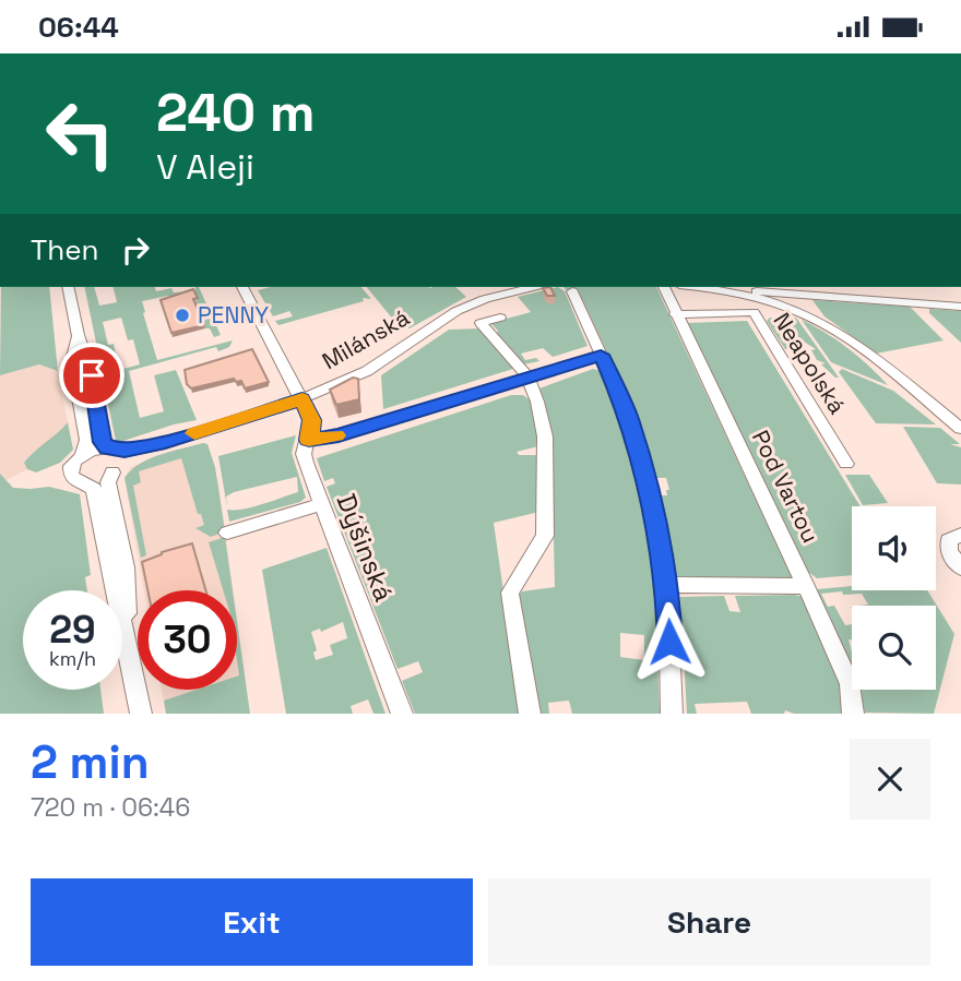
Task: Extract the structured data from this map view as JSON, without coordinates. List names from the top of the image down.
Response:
{
  "streets": {
    "street": [
      "Milánská",
      "Neapolská",
      "Pod Vartou",
      "Dýšinská"
    ]
  },
  "crossings": [
    ["Milánská", "Dýšinská"],
    ["Neapolská", "Pod Vartou"]
  ],
  "places": ["PENNY"],
  "page": {
    "status": "06:44",
    "turn": ["240 m", "V Aleji"],
    "then": "Then",
    "speed": "29 km/h",
    "limit": "30",
    "heading": ["2 min", "720 m · 06:46"],
    "buttons": ["Exit", "Share"]
  }
}
